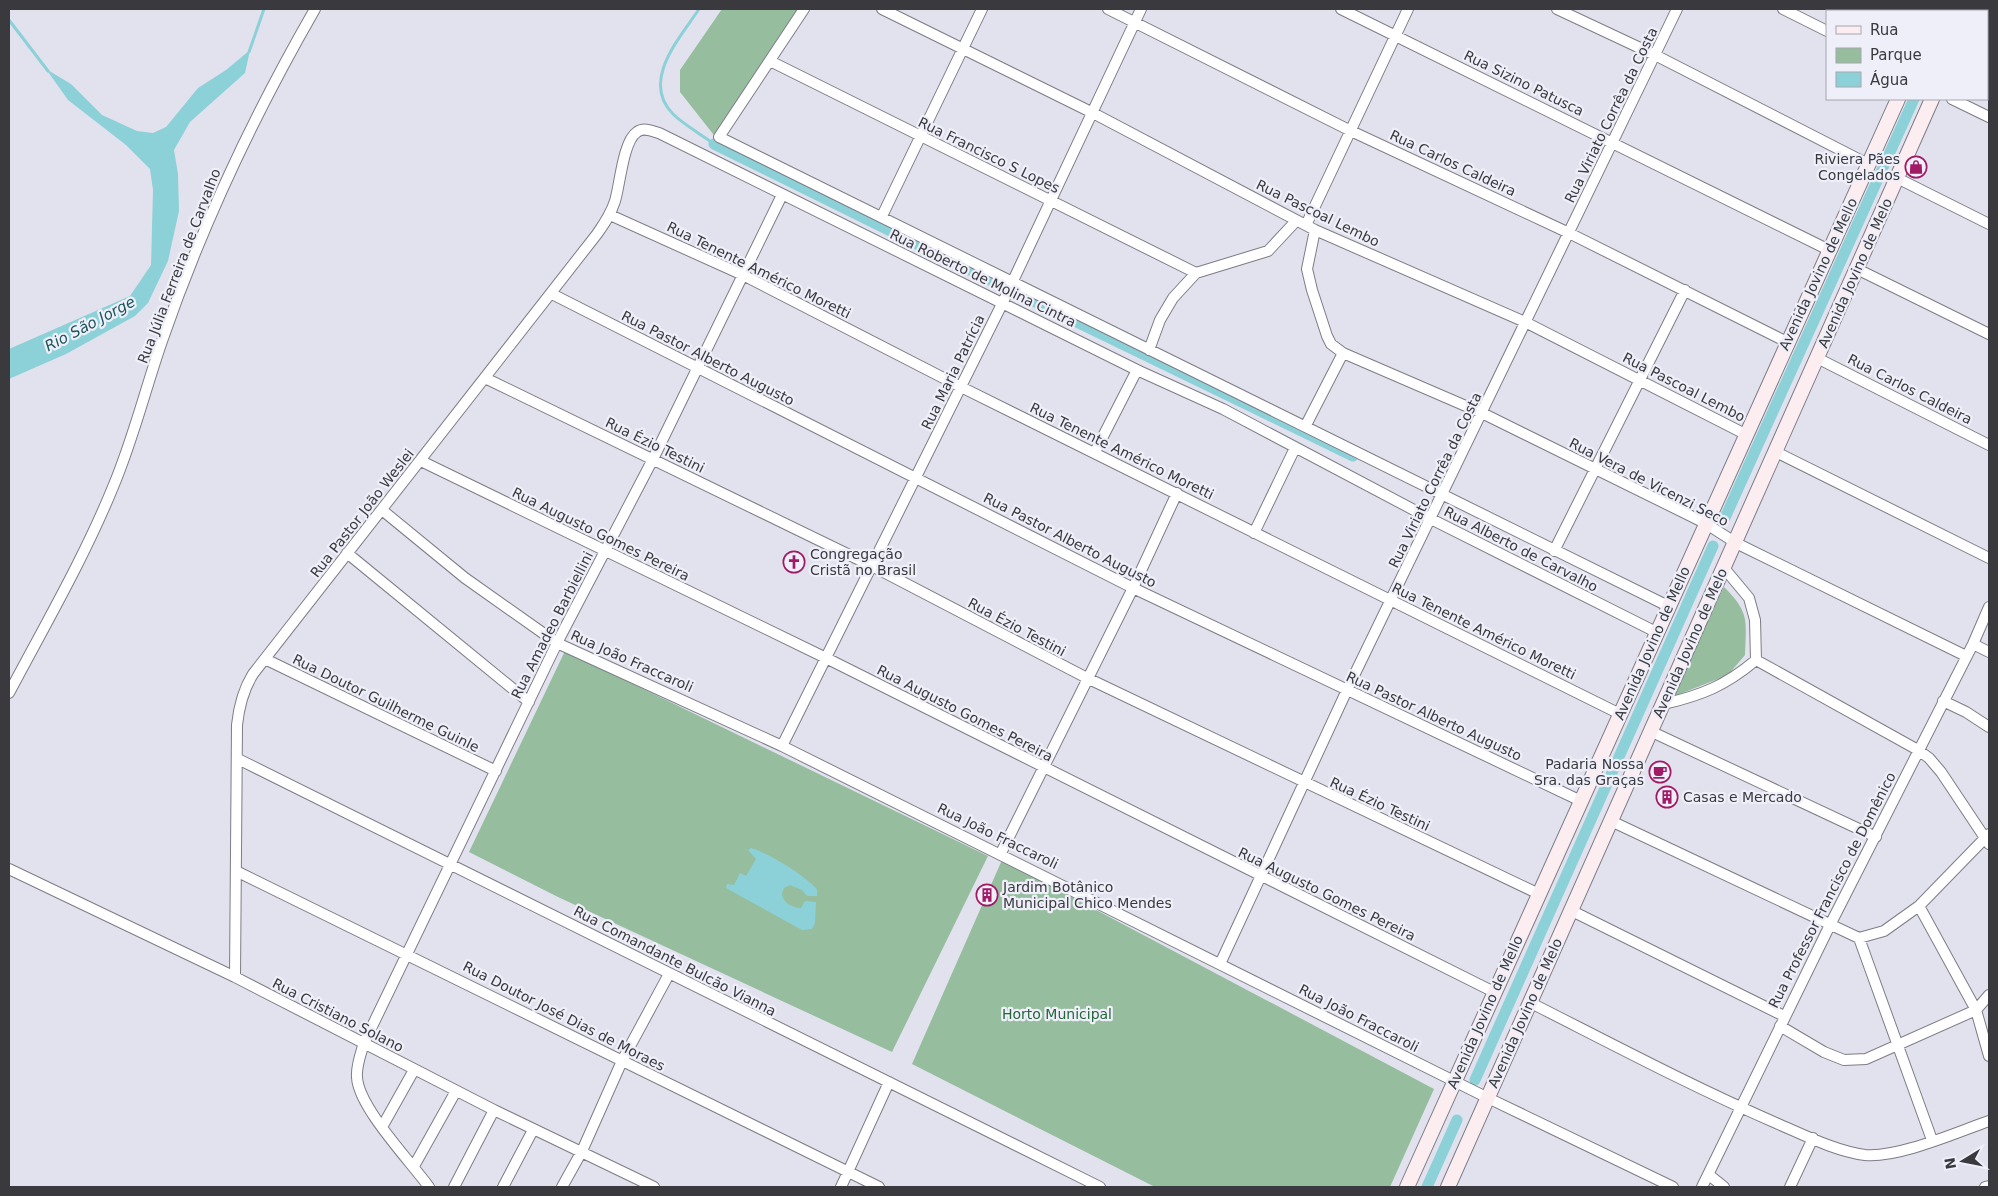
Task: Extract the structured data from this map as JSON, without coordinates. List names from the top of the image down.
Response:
{
  "streets": {
    "main road": ["Avenida Jovino de Melo", "Avenida Jovino de Mello"],
    "street": [
      "Rua Sizino Patusca",
      "Rua Viriato Corrêa da Costa",
      "Rua Francisco S Lopes",
      "Rua Carlos Caldeira",
      "Rua Pascoal Lembo",
      "Rua Júlia Ferreira de Carvalho",
      "Rua Tenente Américo Moretti",
      "Rua Roberto de Molina Cintra",
      "Rua Pastor Alberto Augusto",
      "Rua Maria Patrícia",
      "Rua Ézio Testini",
      "Rua Vera de Vicenzi Seco",
      "Rua Pastor João Weslei",
      "Rua Augusto Gomes Pereira",
      "Rua Alberto de Carvalho",
      "Rua Amadeo Barbiellini",
      "Rua João Fraccaroli",
      "Rua Doutor Guilherme Guinle",
      "Rua Professor Francisco de Domênico",
      "Rua Comandante Bulcão Vianna",
      "Rua Cristiano Solano",
      "Rua Doutor José Dias de Moraes"
    ]
  },
  "crossings": [
    ["Rua Sizino Patusca", "Rua Viriato Corrêa da Costa"],
    ["Rua Sizino Patusca", "Avenida Jovino de Mello"],
    ["Rua Viriato Corrêa da Costa", "Rua Carlos Caldeira"],
    ["Rua Viriato Corrêa da Costa", "Rua Pascoal Lembo"],
    ["Rua Viriato Corrêa da Costa", "Rua Tenente Américo Moretti"],
    ["Rua Viriato Corrêa da Costa", "Rua Pastor Alberto Augusto"],
    ["Rua Viriato Corrêa da Costa", "Rua Ézio Testini"],
    ["Rua Viriato Corrêa da Costa", "Rua Vera de Vicenzi Seco"],
    ["Rua Viriato Corrêa da Costa", "Rua Augusto Gomes Pereira"],
    ["Rua Viriato Corrêa da Costa", "Rua Alberto de Carvalho"],
    ["Rua Viriato Corrêa da Costa", "Rua João Fraccaroli"],
    ["Rua Francisco S Lopes", "Rua Roberto de Molina Cintra"],
    ["Rua Francisco S Lopes", "Rua Maria Patrícia"],
    ["Rua Carlos Caldeira", "Avenida Jovino de Melo"],
    ["Rua Carlos Caldeira", "Avenida Jovino de Mello"],
    ["Rua Carlos Caldeira", "Rua Maria Patrícia"],
    ["Rua Pascoal Lembo", "Avenida Jovino de Mello"],
    ["Rua Pascoal Lembo", "Rua Maria Patrícia"],
    ["Rua Tenente Américo Moretti", "Avenida Jovino de Mello"],
    ["Rua Tenente Américo Moretti", "Rua Maria Patrícia"],
    ["Rua Tenente Américo Moretti", "Rua Pastor João Weslei"],
    ["Rua Tenente Américo Moretti", "Rua Amadeo Barbiellini"],
    ["Avenida Jovino de Melo", "Rua Vera de Vicenzi Seco"],
    ["Avenida Jovino de Melo", "Rua João Fraccaroli"],
    ["Avenida Jovino de Mello", "Rua Pastor Alberto Augusto"],
    ["Avenida Jovino de Mello", "Rua Ézio Testini"],
    ["Avenida Jovino de Mello", "Rua Vera de Vicenzi Seco"],
    ["Avenida Jovino de Mello", "Rua Augusto Gomes Pereira"],
    ["Avenida Jovino de Mello", "Rua Alberto de Carvalho"],
    ["Avenida Jovino de Mello", "Rua João Fraccaroli"],
    ["Rua Roberto de Molina Cintra", "Rua Maria Patrícia"],
    ["Rua Roberto de Molina Cintra", "Rua Pastor João Weslei"],
    ["Rua Roberto de Molina Cintra", "Rua Alberto de Carvalho"],
    ["Rua Roberto de Molina Cintra", "Rua Amadeo Barbiellini"],
    ["Rua Pastor Alberto Augusto", "Rua Maria Patrícia"],
    ["Rua Pastor Alberto Augusto", "Rua Pastor João Weslei"],
    ["Rua Pastor Alberto Augusto", "Rua Amadeo Barbiellini"],
    ["Rua Maria Patrícia", "Rua Ézio Testini"],
    ["Rua Maria Patrícia", "Rua Augusto Gomes Pereira"],
    ["Rua Maria Patrícia", "Rua João Fraccaroli"],
    ["Rua Ézio Testini", "Rua Pastor João Weslei"],
    ["Rua Ézio Testini", "Rua Amadeo Barbiellini"],
    ["Rua Vera de Vicenzi Seco", "Rua Professor Francisco de Domênico"],
    ["Rua Pastor João Weslei", "Rua Augusto Gomes Pereira"],
    ["Rua Pastor João Weslei", "Rua João Fraccaroli"],
    ["Rua Pastor João Weslei", "Rua Doutor Guilherme Guinle"],
    ["Rua Pastor João Weslei", "Rua Comandante Bulcão Vianna"],
    ["Rua Pastor João Weslei", "Rua Cristiano Solano"],
    ["Rua Pastor João Weslei", "Rua Doutor José Dias de Moraes"],
    ["Rua Augusto Gomes Pereira", "Rua Amadeo Barbiellini"],
    ["Rua Amadeo Barbiellini", "Rua João Fraccaroli"],
    ["Rua Amadeo Barbiellini", "Rua Doutor Guilherme Guinle"],
    ["Rua Amadeo Barbiellini", "Rua Comandante Bulcão Vianna"],
    ["Rua Amadeo Barbiellini", "Rua Cristiano Solano"],
    ["Rua Amadeo Barbiellini", "Rua Doutor José Dias de Moraes"]
  ],
  "water": ["Rio São Jorge"],
  "parks": ["Horto Municipal"],
  "places": {
    "shop": ["Riviera Pães Congelados"],
    "church": ["Congregação Cristã no Brasil"],
    "cafe": ["Padaria Nossa Sra. das Graças"],
    "building": ["Casas e Mercado", "Jardim Botânico Municipal Chico Mendes"]
  },
  "legend": ["Rua", "Parque", "Água"],
  "north": "left"
}
